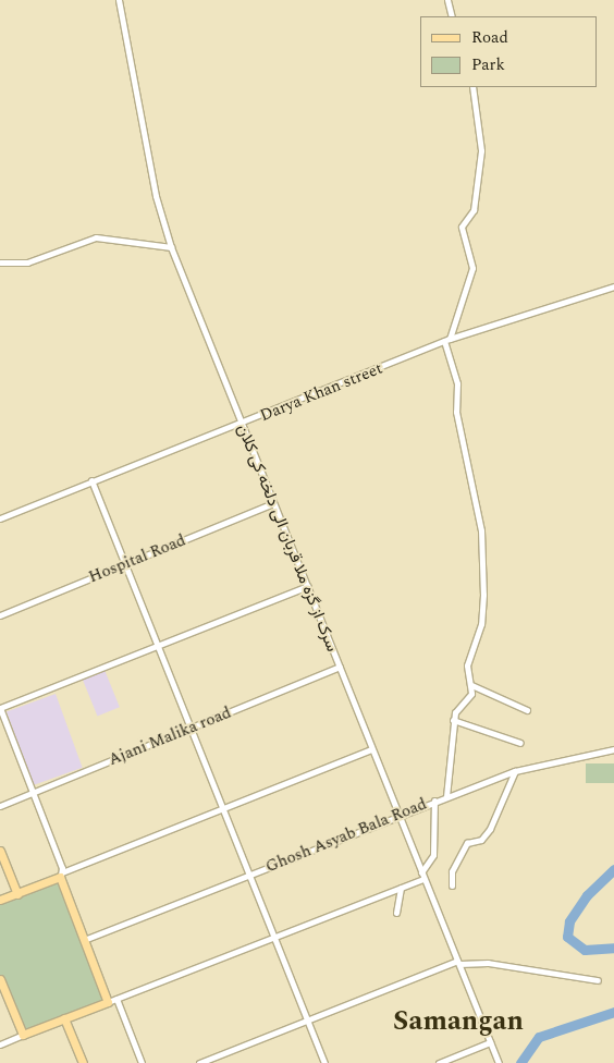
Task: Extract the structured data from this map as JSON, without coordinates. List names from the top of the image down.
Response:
{
  "streets": {
    "street": [
      "Darya Khan street",
      "سرک از گزه ملا قربان الی دلخه کی کلان",
      "Hospital Road",
      "Ajani Malika road",
      "Ghosh Asyab Bala Road"
    ]
  },
  "crossings": [
    ["Darya Khan street", "سرک از گزه ملا قربان الی دلخه کی کلان"],
    ["سرک از گزه ملا قربان الی دلخه کی کلان", "Hospital Road"],
    ["سرک از گزه ملا قربان الی دلخه کی کلان", "Ajani Malika road"],
    ["سرک از گزه ملا قربان الی دلخه کی کلان", "Ghosh Asyab Bala Road"]
  ],
  "districts": ["Samangan"],
  "legend": ["Road", "Park"]
}
